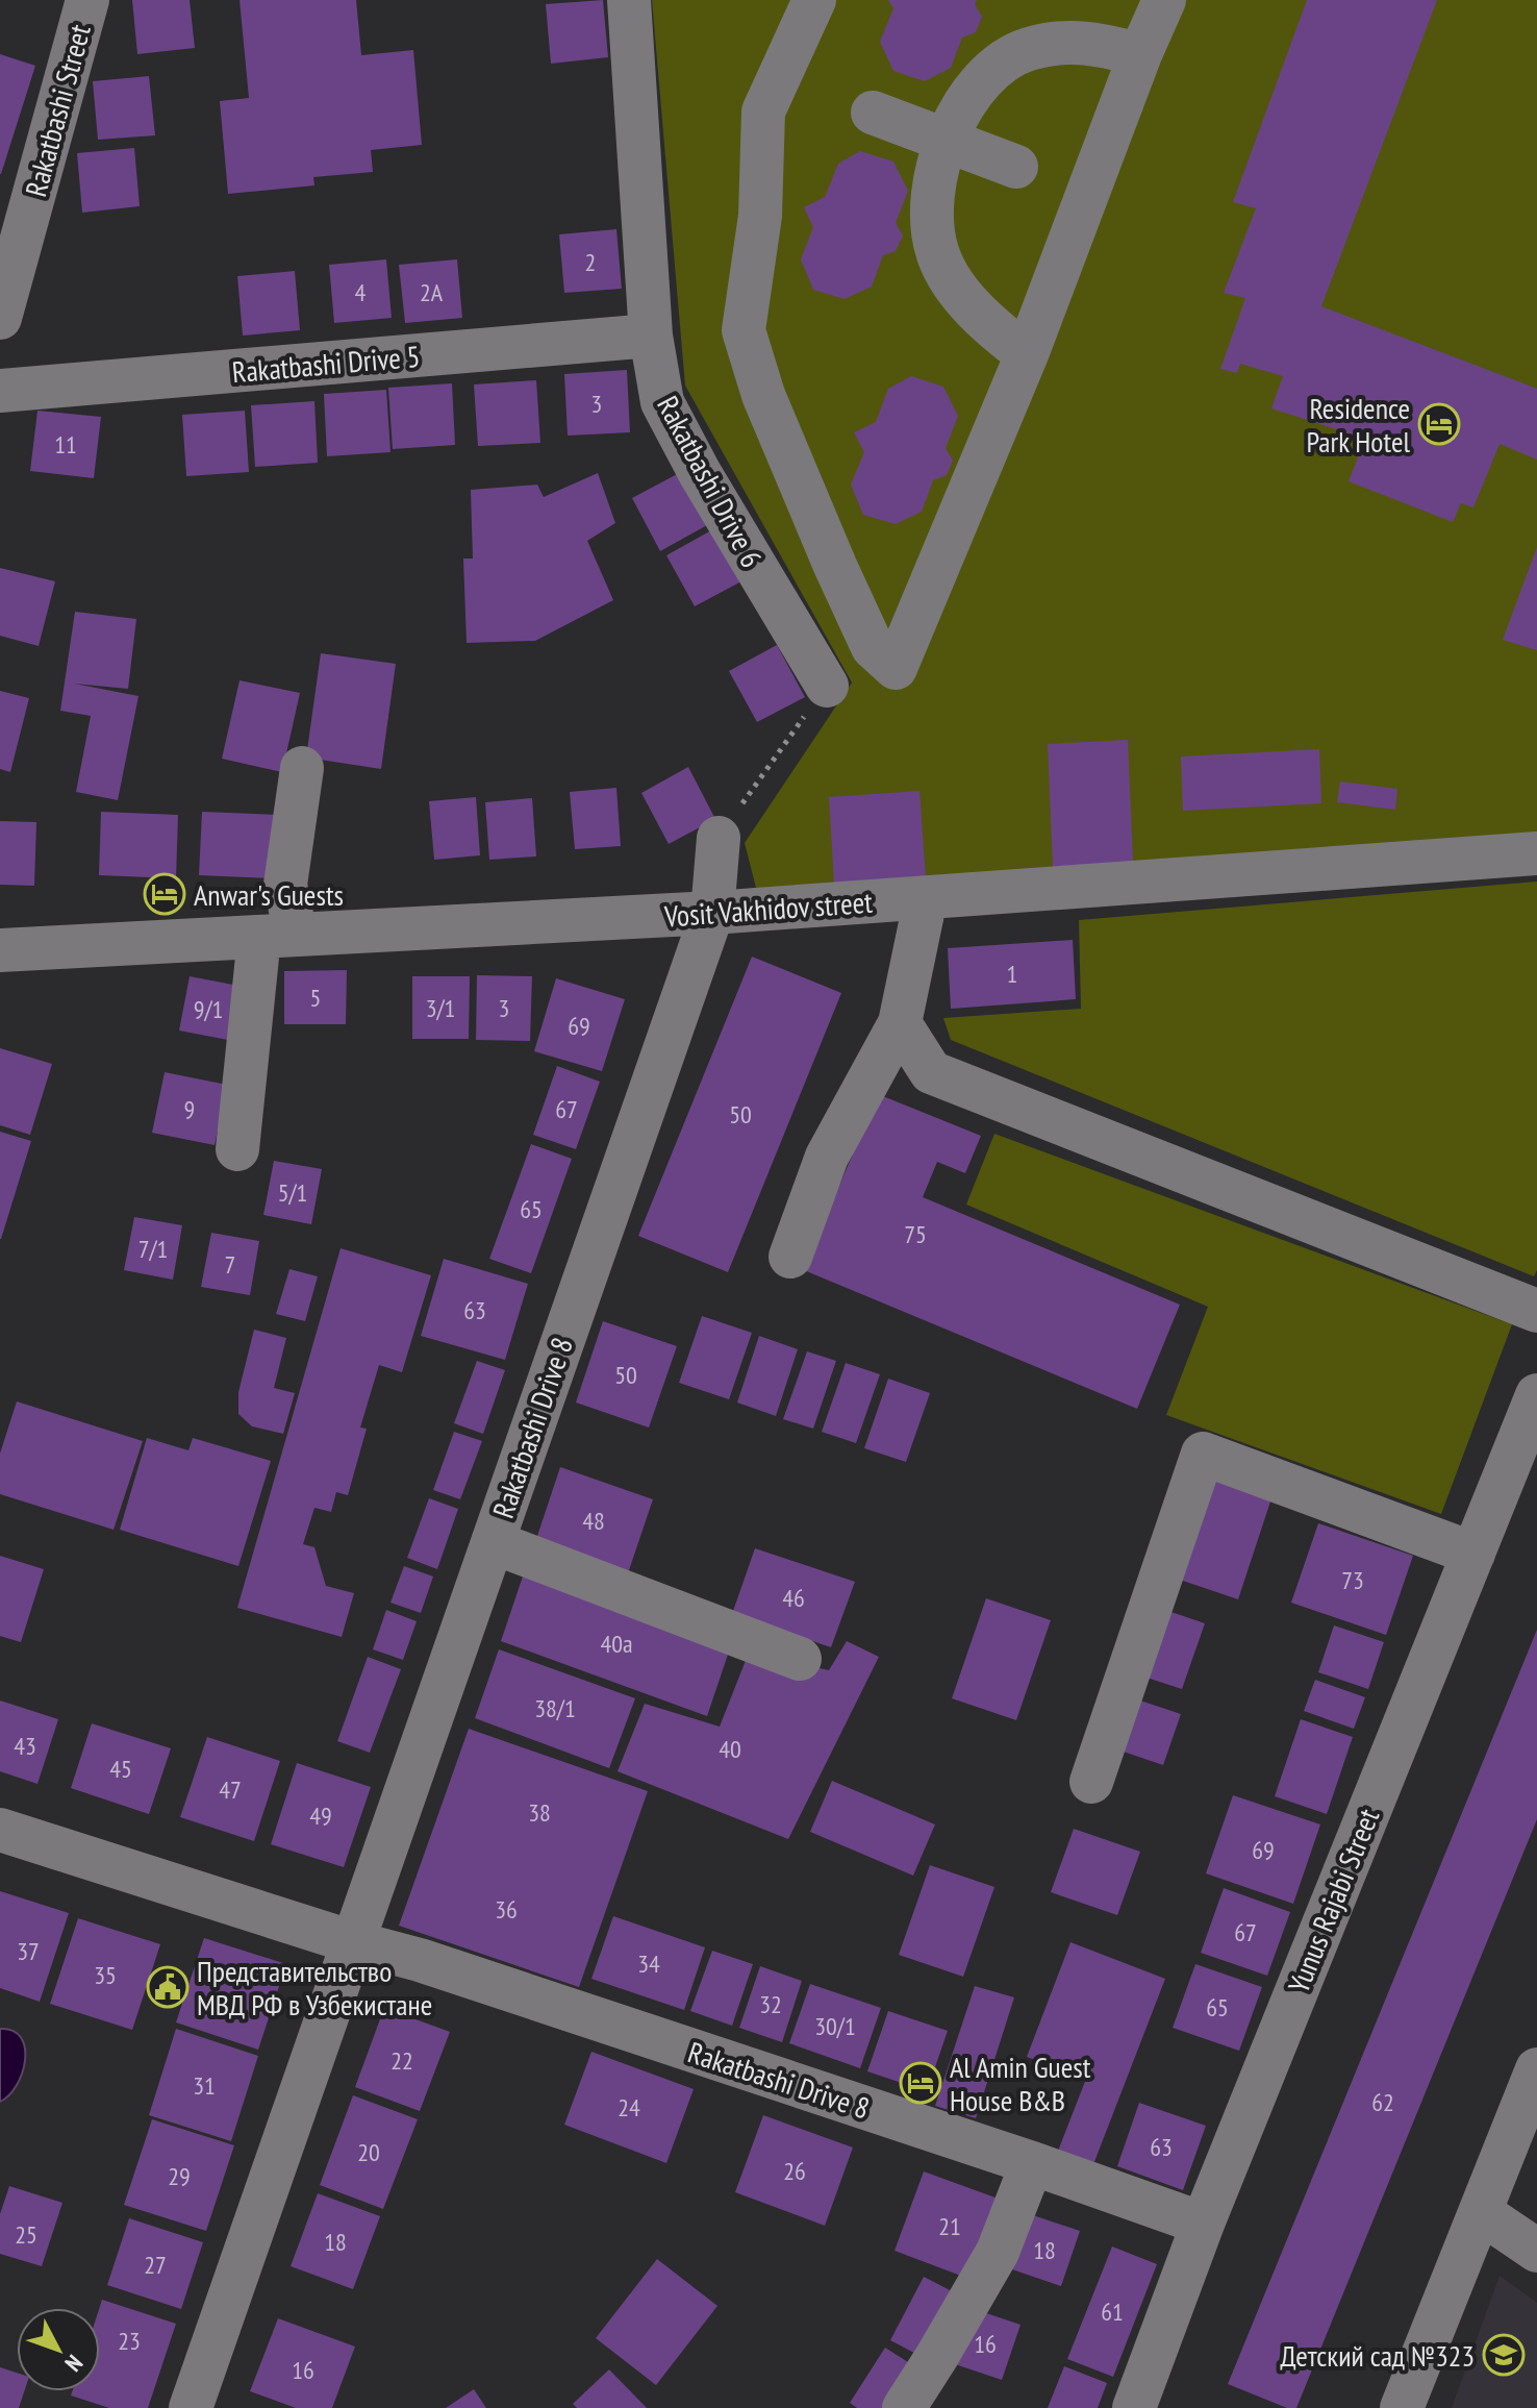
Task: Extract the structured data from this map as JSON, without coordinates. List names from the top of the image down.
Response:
{
  "streets": {
    "street": [
      "Rakatbashi Street",
      "Rakatbashi Drive 5",
      "Rakatbashi Drive 6",
      "Vosit Vakhidov street",
      "Rakatbashi Drive 8",
      "Yunus Rajabi Street"
    ]
  },
  "crossings": [
    ["Rakatbashi Drive 5", "Rakatbashi Drive 6"],
    ["Vosit Vakhidov street", "Rakatbashi Drive 8"],
    ["Rakatbashi Drive 8", "Yunus Rajabi Street"]
  ],
  "places": {
    "hotel": ["Residence Park Hotel", "Anwar's Guests", "Al Amin Guest House B&B"],
    "public building": ["Представительство МВД РФ в Узбекистане"],
    "school or university": ["Детский сад №323"]
  },
  "house_numbers": [
    "2",
    "4",
    "2A",
    "3",
    "11",
    "1",
    "5",
    "3/1",
    "3",
    "9/1",
    "69",
    "9",
    "67",
    "50",
    "5/1",
    "65",
    "75",
    "7/1",
    "7",
    "63",
    "50",
    "48",
    "73",
    "46",
    "40a",
    "38/1",
    "43",
    "40",
    "45",
    "47",
    "38",
    "49",
    "69",
    "36",
    "67",
    "37",
    "34",
    "35",
    "32",
    "65",
    "30/1",
    "22",
    "31",
    "62",
    "24",
    "63",
    "20",
    "26",
    "29",
    "21",
    "25",
    "18",
    "18",
    "27",
    "61",
    "23",
    "16",
    "16"
  ],
  "north": "bottom right"
}
